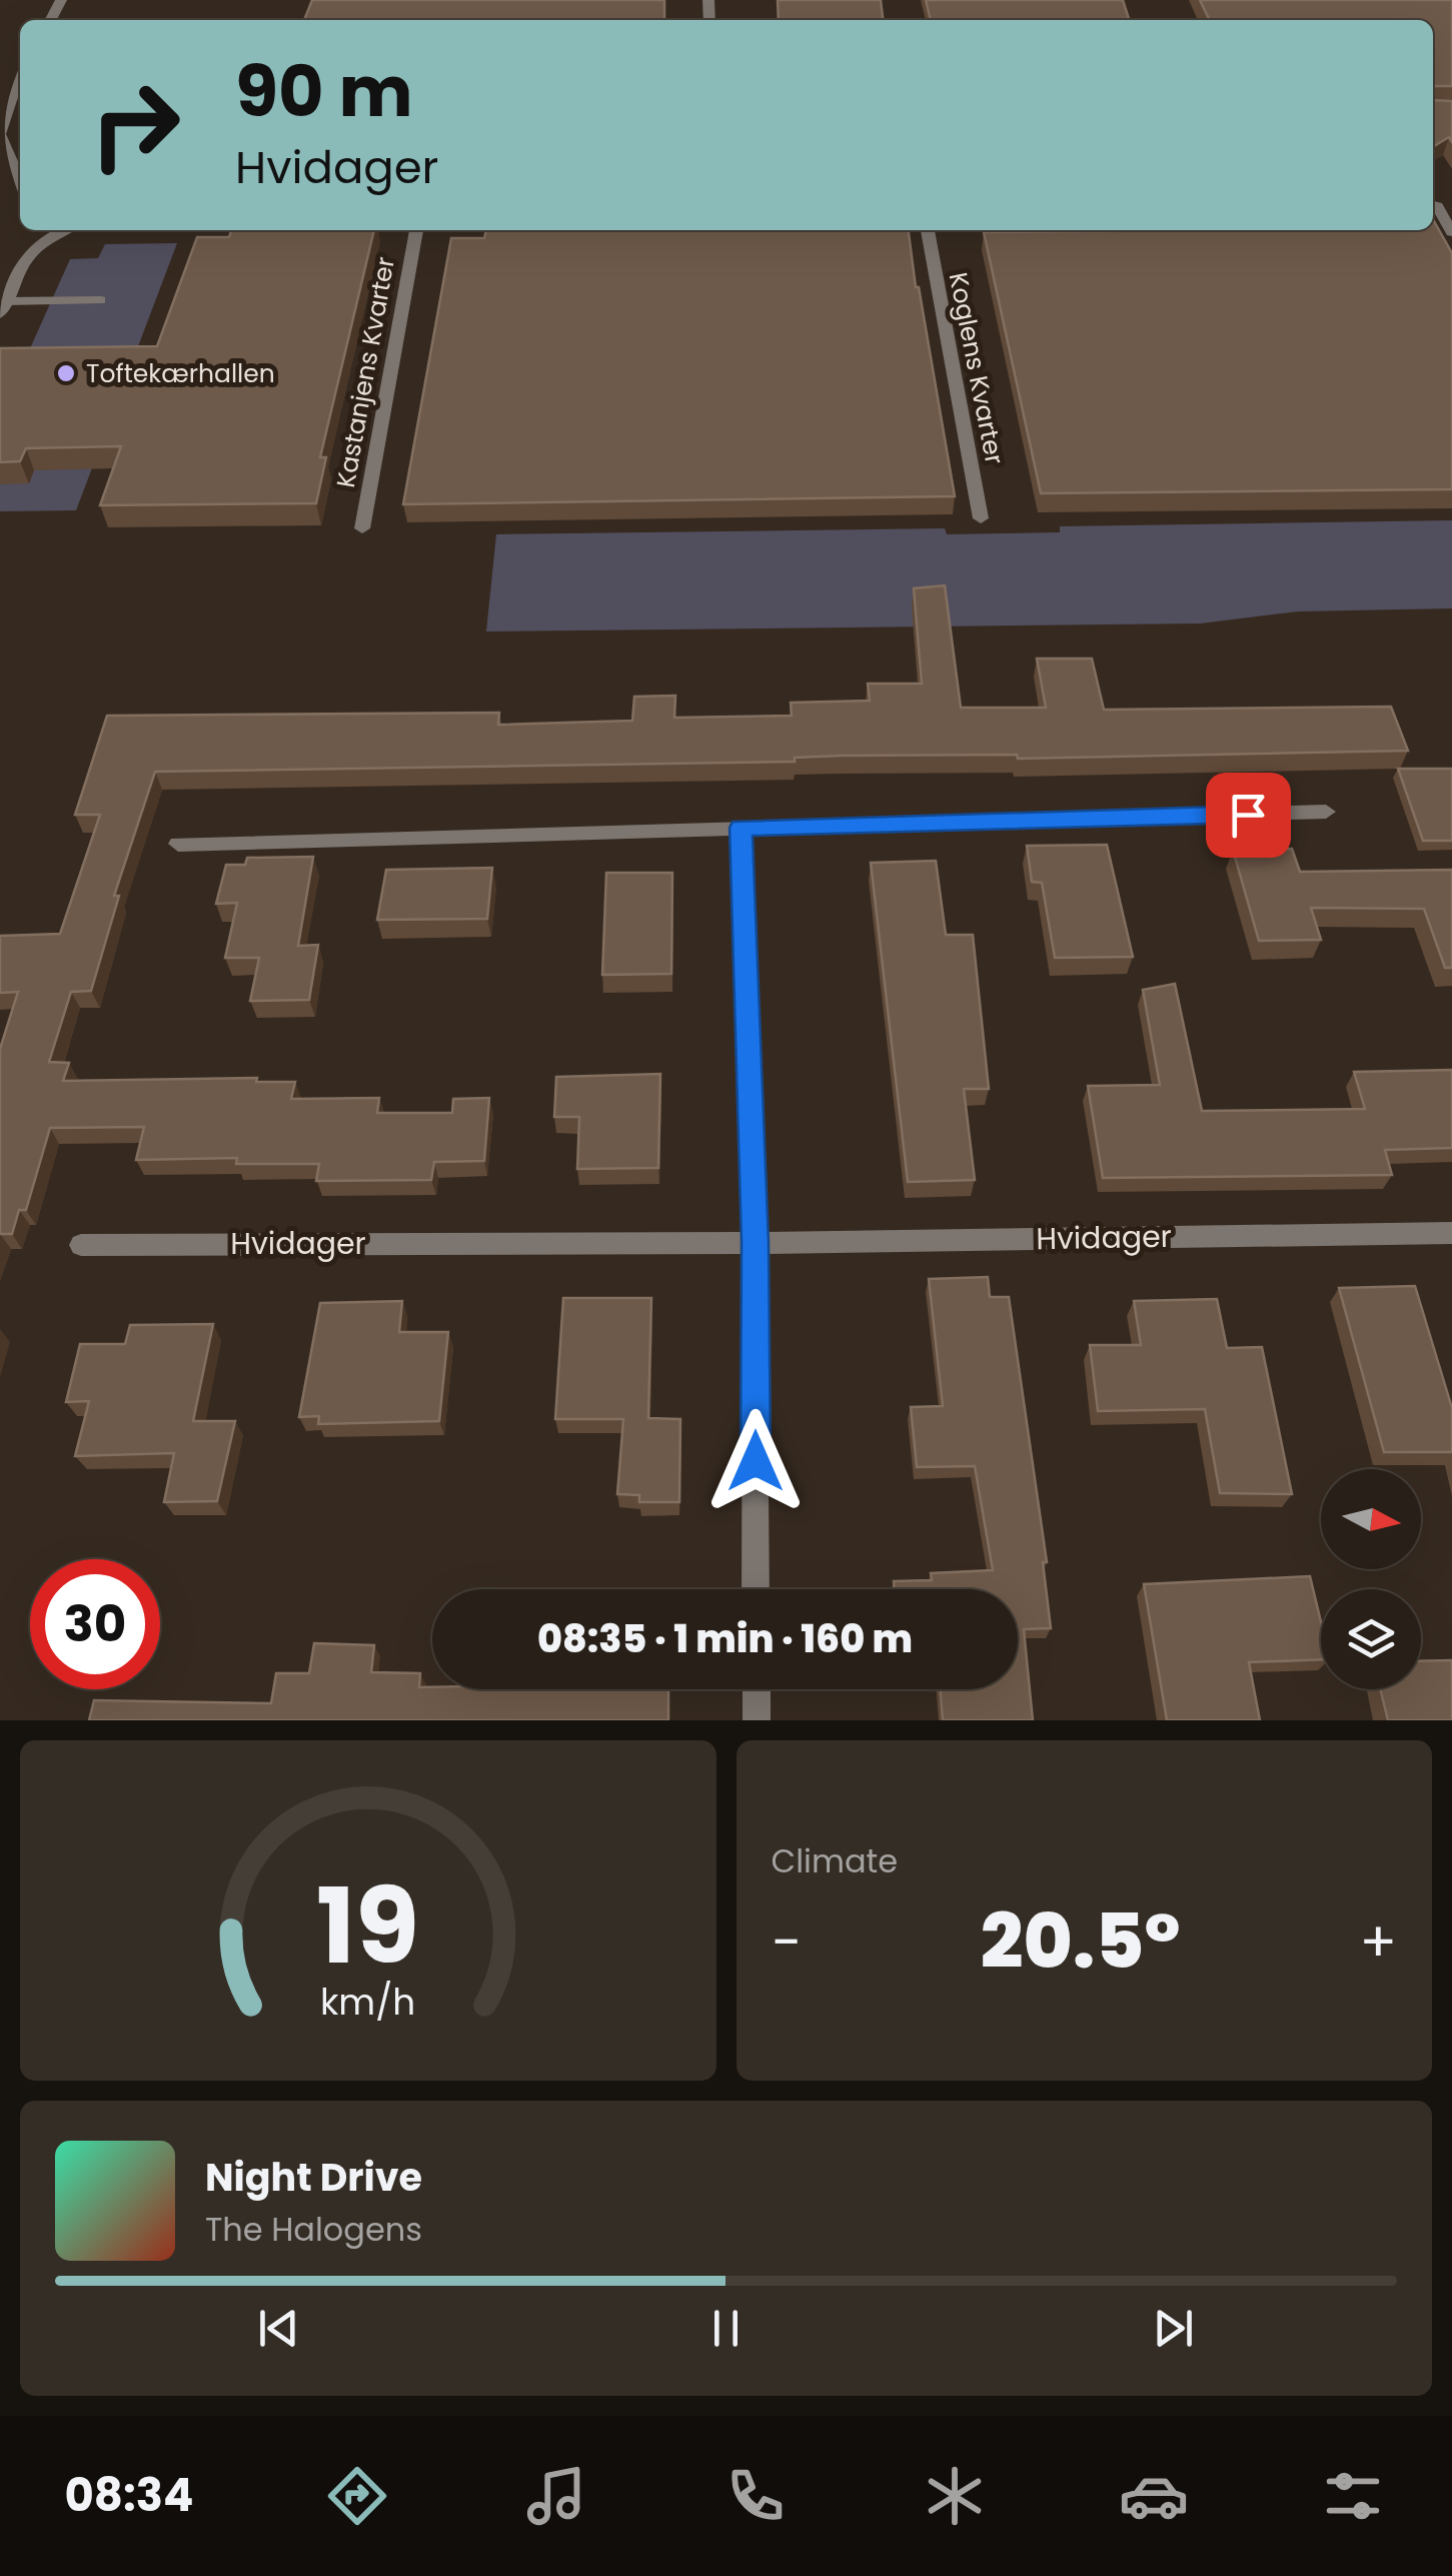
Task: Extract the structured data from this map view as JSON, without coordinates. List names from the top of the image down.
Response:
{
  "streets": {
    "street": ["Koglens Kvarter", "Kastanjens Kvarter", "Hvidager"]
  },
  "places": ["Toftekærhallen"],
  "north": "right",
  "page": {
    "turn": ["90 m", "Hvidager"],
    "limit": "30",
    "trip": "08:35 · 1 min · 160 m",
    "tile": "Climate",
    "heat": ["−", "20.5°", "+"],
    "song": ["Night Drive", "The Halogens"],
    "tabs": "08:34",
    "gauge": ["19", "km/h"]
  }
}
